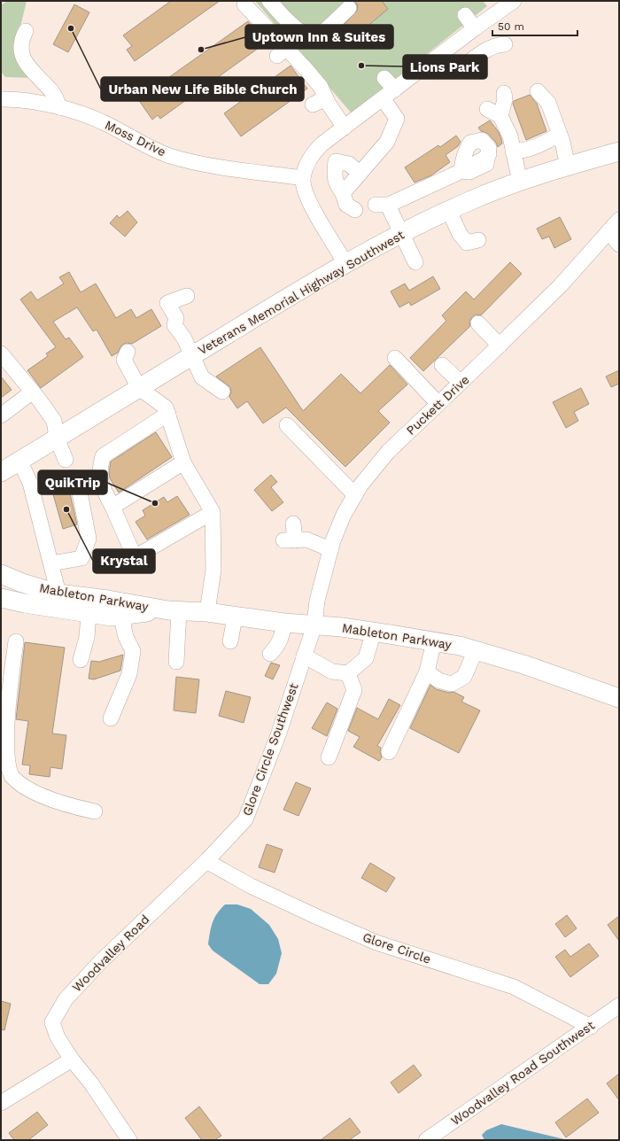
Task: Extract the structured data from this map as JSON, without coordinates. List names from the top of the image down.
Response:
{
  "streets": {
    "main road": ["Veterans Memorial Highway Southwest", "Mableton Parkway"],
    "street": [
      "Moss Drive",
      "Puckett Drive",
      "Glore Circle Southwest",
      "Glore Circle",
      "Woodvalley Road",
      "Woodvalley Road Southwest"
    ]
  },
  "crossings": [
    ["Puckett Drive", "Mableton Parkway"],
    ["Puckett Drive", "Glore Circle Southwest"],
    ["Mableton Parkway", "Glore Circle Southwest"],
    ["Glore Circle Southwest", "Glore Circle"],
    ["Glore Circle Southwest", "Woodvalley Road"],
    ["Glore Circle", "Woodvalley Road"],
    ["Glore Circle", "Woodvalley Road Southwest"]
  ],
  "places": [
    "Urban New Life Bible Church",
    "Uptown Inn & Suites",
    "Lions Park",
    "QuikTrip",
    "Krystal"
  ],
  "scale_bar": "50 m"
}
